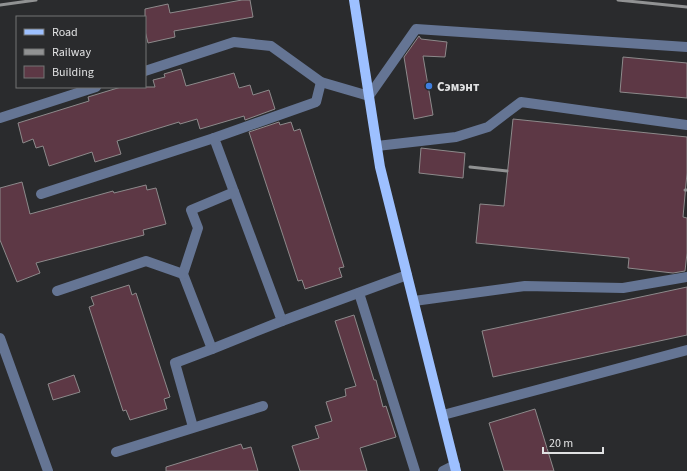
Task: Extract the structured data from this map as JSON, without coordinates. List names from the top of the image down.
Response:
{
  "places": ["Сэмэнт"],
  "legend": ["Road", "Railway", "Building"],
  "scale_bar": "20 m"
}
